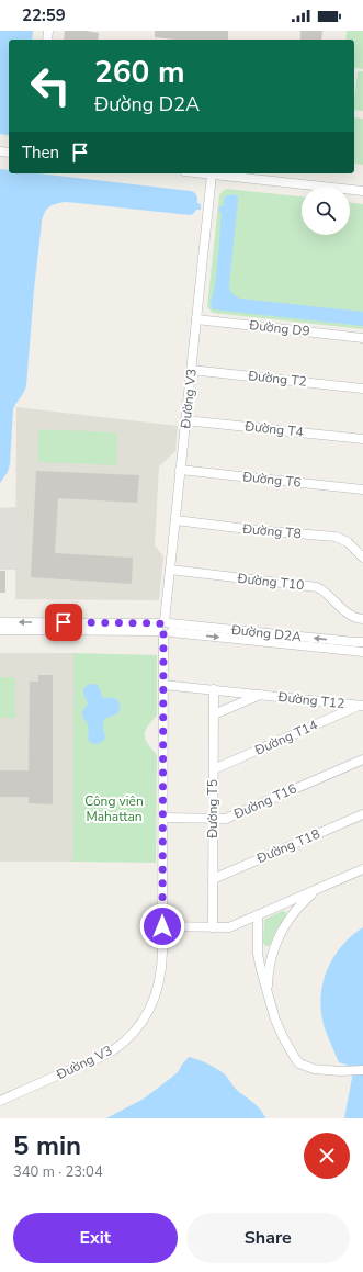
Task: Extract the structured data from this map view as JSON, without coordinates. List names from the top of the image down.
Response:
{
  "streets": {
    "street": [
      "Đường D9",
      "Đường T2",
      "Đường V3",
      "Đường T4",
      "Đường T6",
      "Đường T8",
      "Đường T10",
      "Đường D2A",
      "Đường T12",
      "Đường T14",
      "Đường T16",
      "Đường T5",
      "Đường T18"
    ]
  },
  "crossings": [
    ["Đường D9", "Đường V3"],
    ["Đường T2", "Đường V3"],
    ["Đường V3", "Đường T4"],
    ["Đường V3", "Đường T6"],
    ["Đường V3", "Đường T8"],
    ["Đường V3", "Đường T10"],
    ["Đường V3", "Đường D2A"],
    ["Đường V3", "Đường T12"],
    ["Đường V3", "Đường T16"],
    ["Đường T12", "Đường T14"],
    ["Đường T12", "Đường T5"],
    ["Đường T14", "Đường T5"],
    ["Đường T16", "Đường T5"],
    ["Đường T5", "Đường T18"]
  ],
  "parks": ["Công viên Mahattan"],
  "page": {
    "status": "22:59",
    "turn": ["260 m", "Đường D2A"],
    "then": "Then",
    "heading": ["5 min", "340 m · 23:04"],
    "buttons": ["Exit", "Share"]
  }
}
